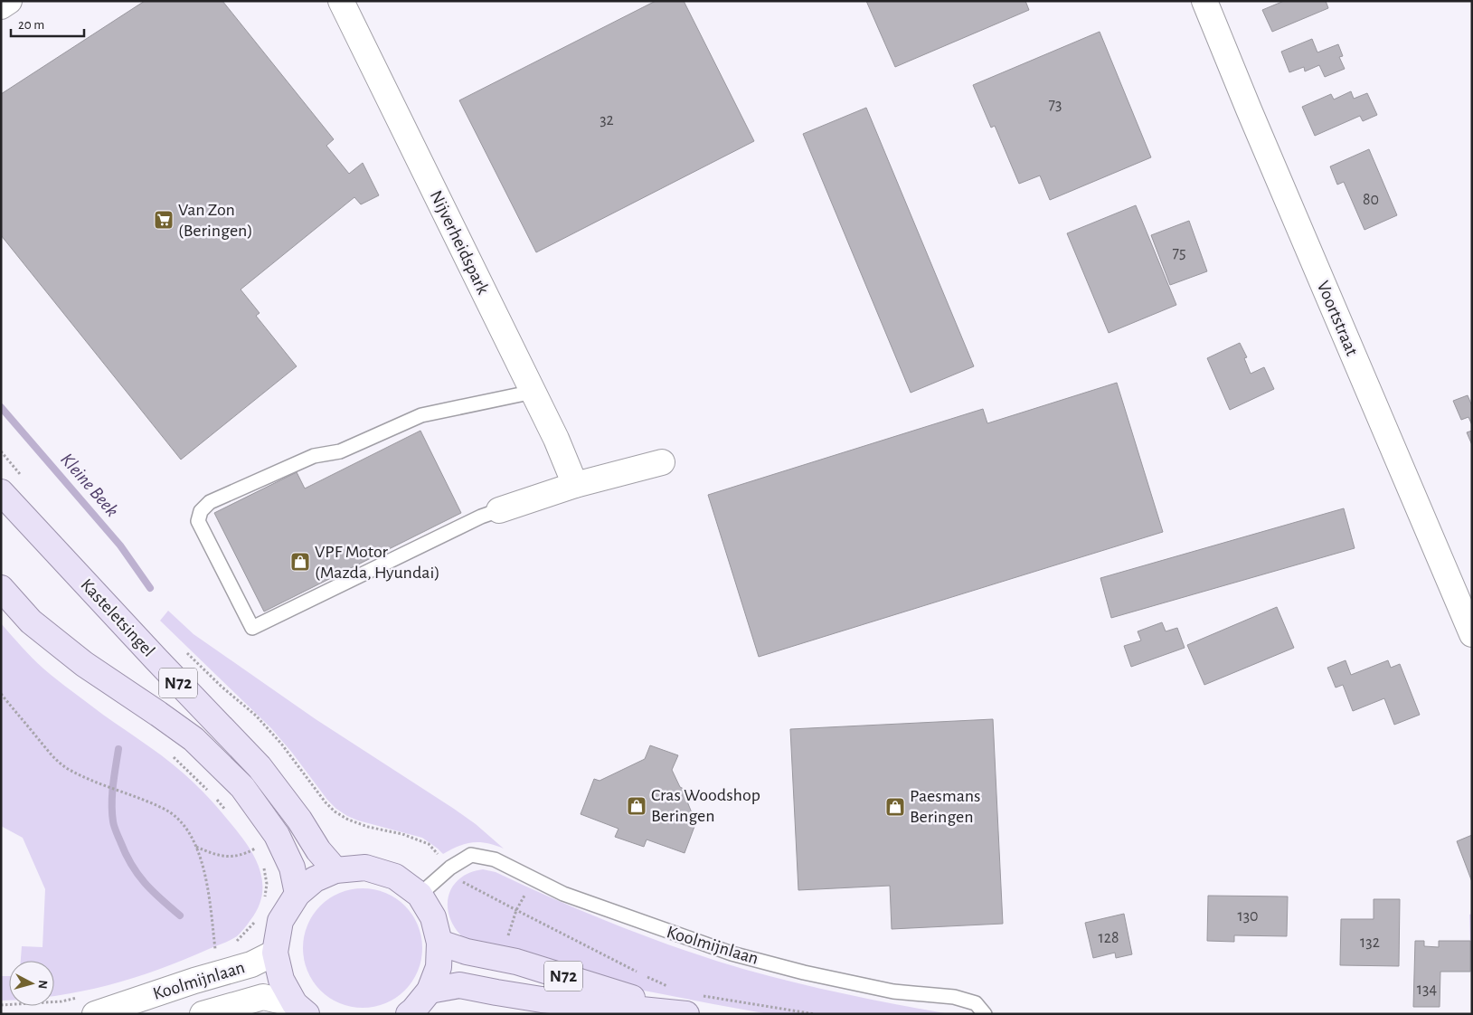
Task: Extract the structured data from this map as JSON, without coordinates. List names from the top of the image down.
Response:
{
  "streets": {
    "main road": ["Kasteletsingel", "N72"],
    "street": ["Nijverheidspark", "Voortstraat", "Koolmijnlaan"]
  },
  "crossings": [
    ["Kasteletsingel", "N72"],
    ["Kasteletsingel", "Koolmijnlaan"],
    ["N72", "Koolmijnlaan"]
  ],
  "water": ["Kleine Beek"],
  "places": {
    "supermarket": ["Van Zon (Beringen)"],
    "shop": ["VPF Motor (Mazda, Hyundai)", "Cras Woodshop Beringen", "Paesmans Beringen"]
  },
  "house_numbers": [
    "73",
    "32",
    "80",
    "75",
    "130",
    "128",
    "132",
    "134"
  ],
  "scale_bar": "20 m",
  "north": "right"
}
